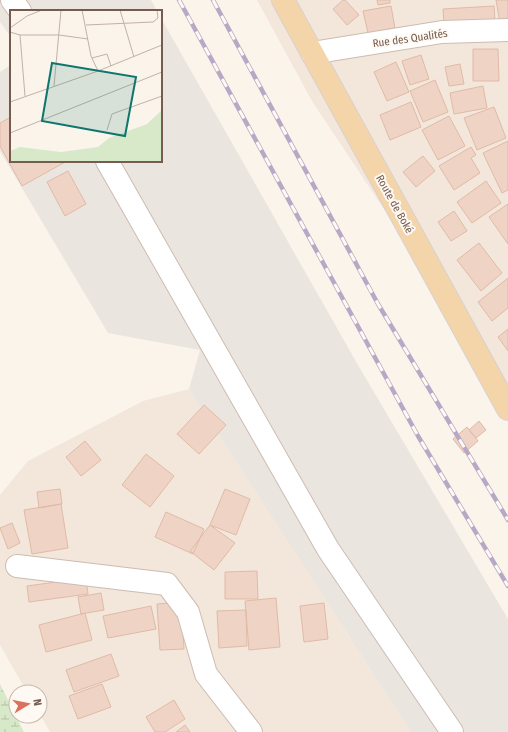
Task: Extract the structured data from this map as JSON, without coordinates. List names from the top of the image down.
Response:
{
  "streets": {
    "main road": ["Route de Boké"],
    "street": ["Rue des Qualités"]
  },
  "crossings": [
    ["Rue des Qualités", "Route de Boké"]
  ],
  "north": "right"
}
